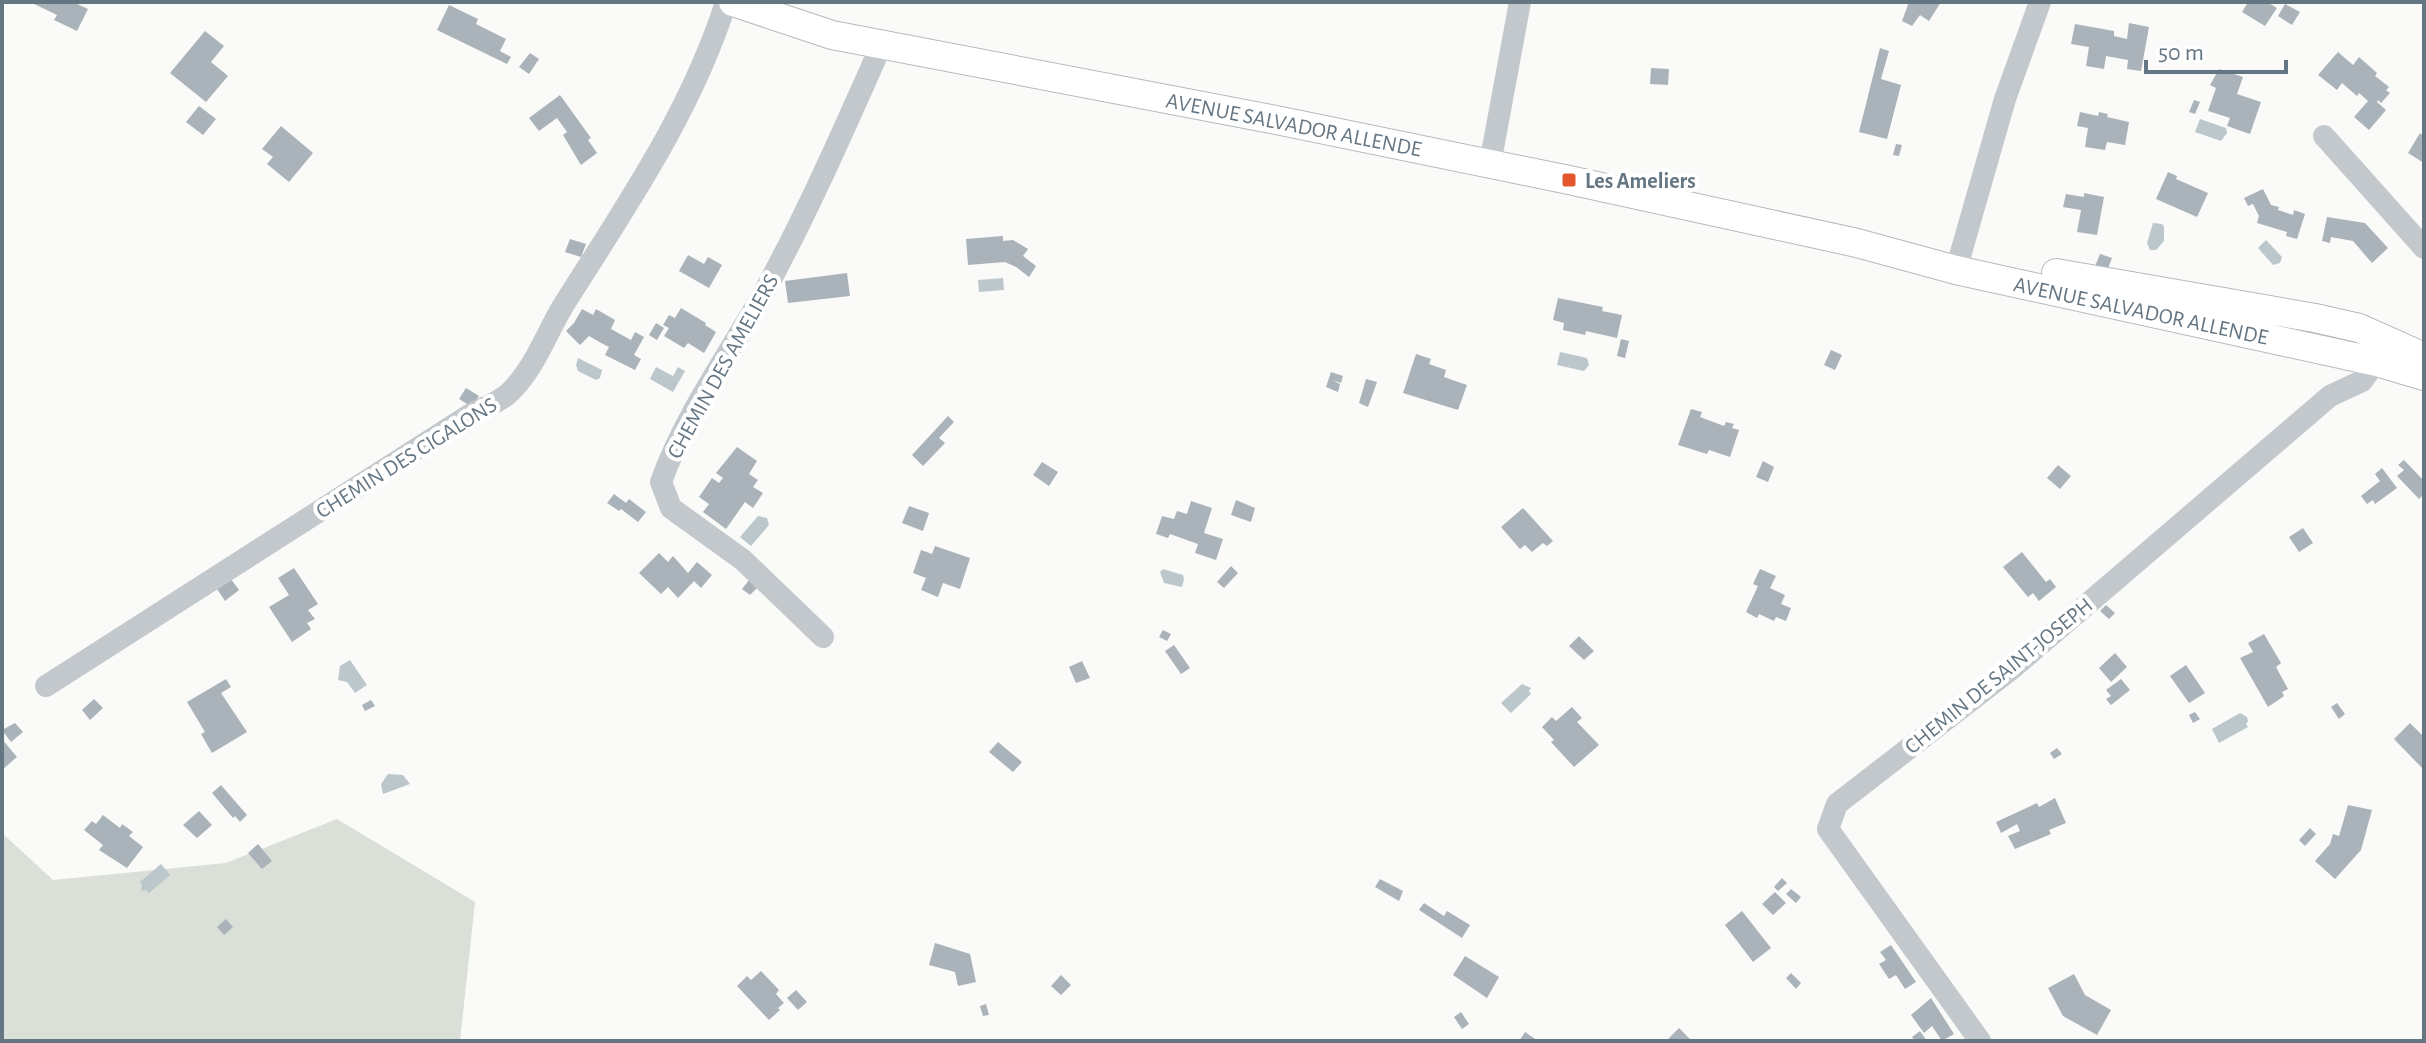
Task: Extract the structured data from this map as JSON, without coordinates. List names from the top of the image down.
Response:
{
  "streets": {
    "main road": ["AVENUE SALVADOR ALLENDE"],
    "street": ["CHEMIN DES AMELIERS", "CHEMIN DES CIGALONS", "CHEMIN DE SAINT-JOSEPH"]
  },
  "crossings": [
    ["AVENUE SALVADOR ALLENDE", "CHEMIN DES AMELIERS"],
    ["AVENUE SALVADOR ALLENDE", "CHEMIN DE SAINT-JOSEPH"]
  ],
  "places": {
    "transit": ["Les Ameliers"]
  },
  "scale_bar": "50 m"
}
